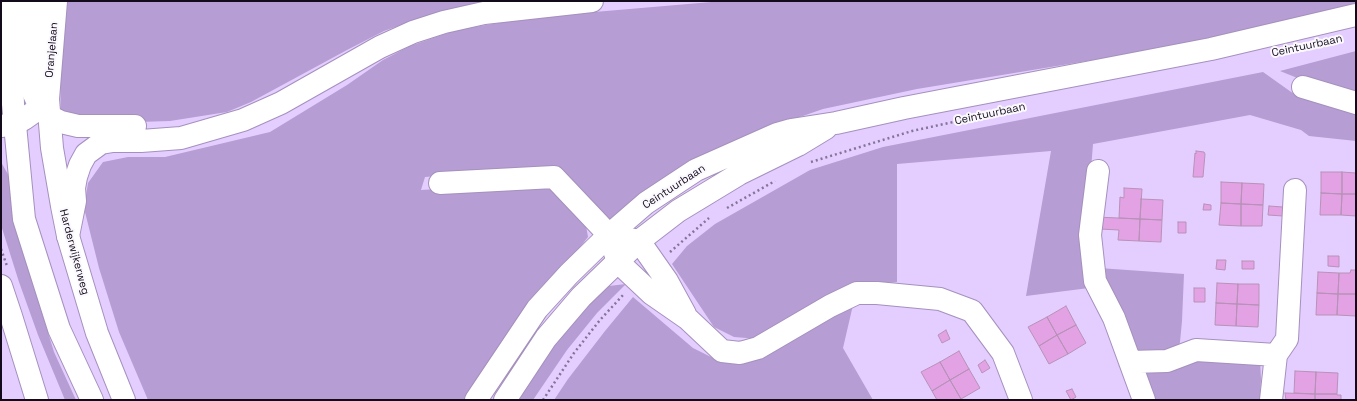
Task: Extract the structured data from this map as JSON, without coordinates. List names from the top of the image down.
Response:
{
  "streets": {
    "main road": ["Ceintuurbaan", "Oranjelaan", "Harderwijkerweg"]
  },
  "crossings": [
    ["Oranjelaan", "Harderwijkerweg"]
  ]
}
